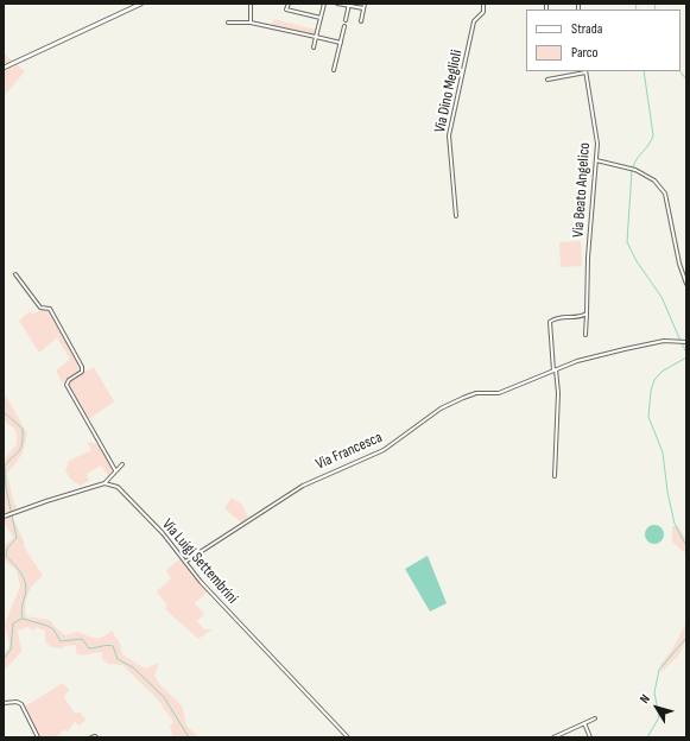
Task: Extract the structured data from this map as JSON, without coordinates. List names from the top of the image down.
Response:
{
  "streets": {
    "street": [
      "Via Dino Meglioli",
      "Via Beato Angelico",
      "Via Francesca",
      "Via Luigi Settembrini"
    ]
  },
  "crossings": [
    ["Via Francesca", "Via Luigi Settembrini"]
  ],
  "legend": ["Strada", "Parco"],
  "north": "top left"
}
